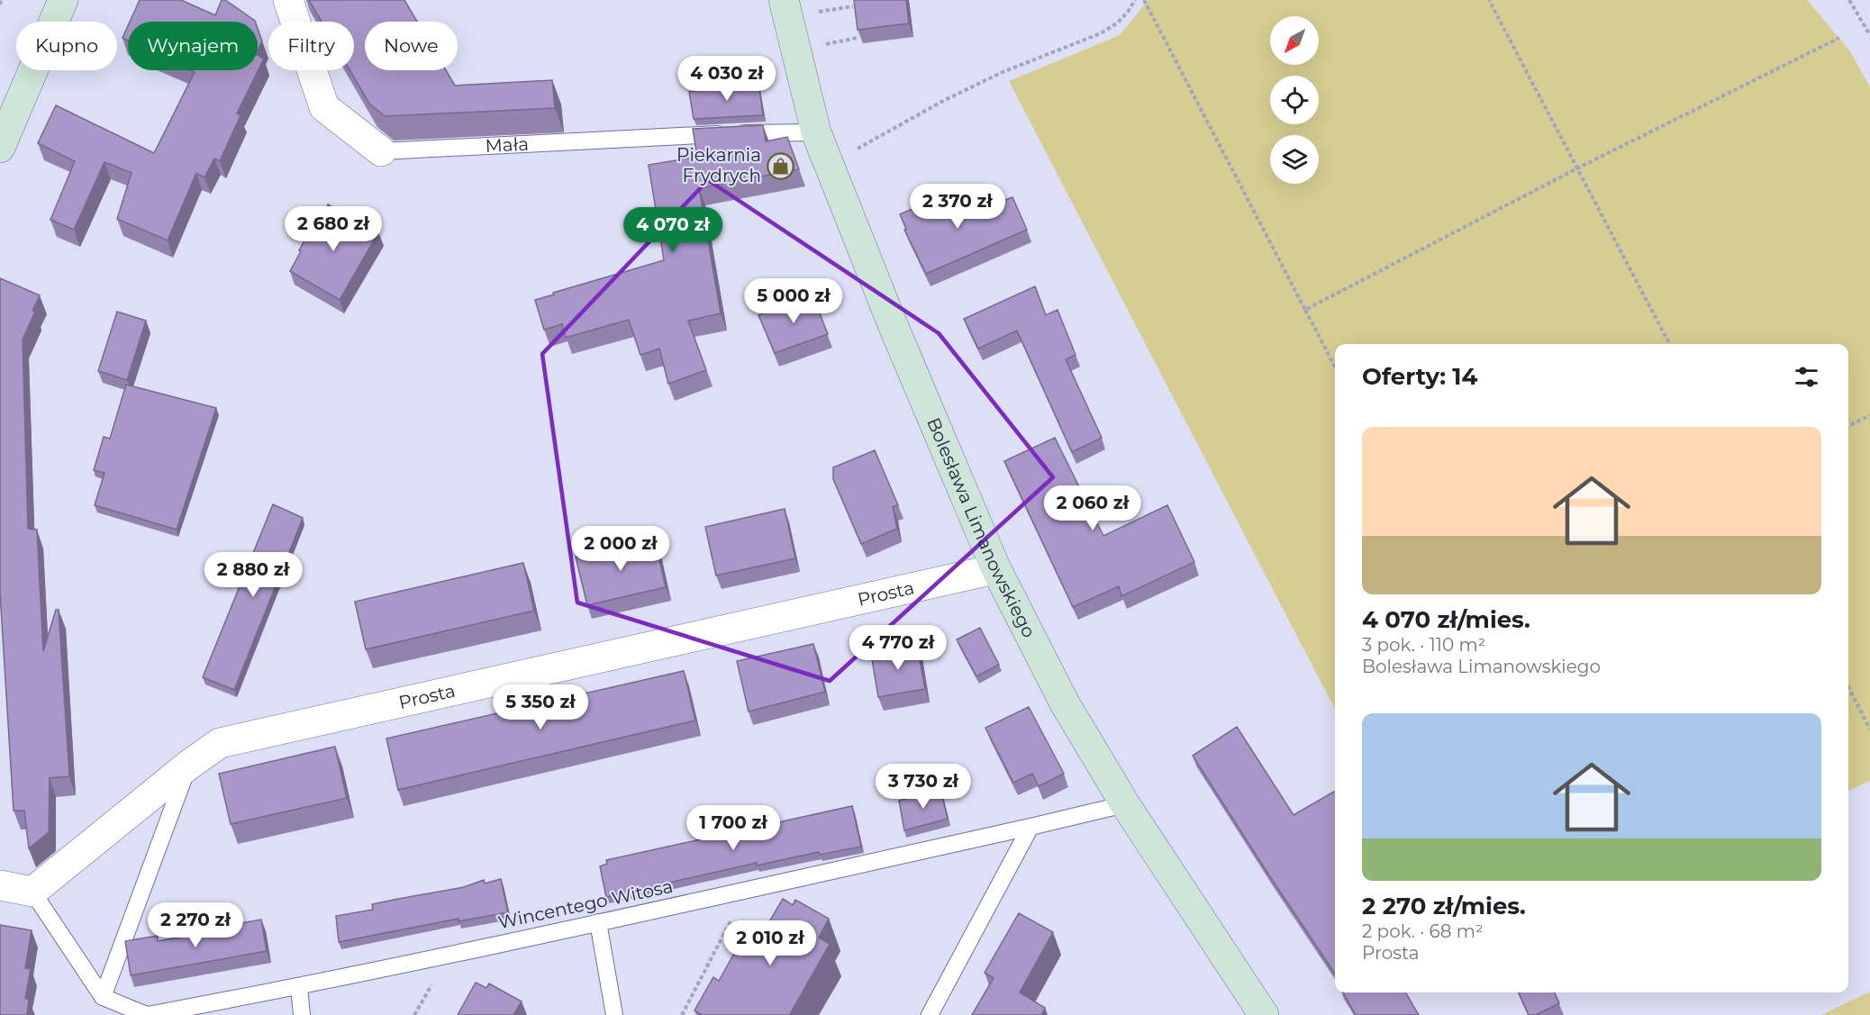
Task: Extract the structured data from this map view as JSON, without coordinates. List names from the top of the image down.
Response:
{
  "streets": {
    "main road": ["Bolesława Limanowskiego"],
    "street": ["Mała", "Prosta"],
    "lane": ["Wincentego Witosa"]
  },
  "crossings": [
    ["Mała", "Bolesława Limanowskiego"],
    ["Bolesława Limanowskiego", "Prosta"],
    ["Bolesława Limanowskiego", "Wincentego Witosa"]
  ],
  "places": {
    "shop": ["Piekarnia Frydrych"]
  },
  "north": "bottom left",
  "page": {
    "chip": [
      "Kupno",
      "Wynajem",
      "Filtry",
      "Nowe"
    ],
    "price": [
      "4 030 zł",
      "2 370 zł",
      "2 680 zł",
      "4 070 zł",
      "5 000 zł",
      "2 060 zł",
      "2 000 zł",
      "2 880 zł",
      "4 770 zł",
      "5 350 zł",
      "3 730 zł",
      "1 700 zł",
      "2 270 zł",
      "2 010 zł"
    ],
    "heading": "Oferty: 14",
    "list": [
      {
        "name": "4 070 zł/mies.",
        "note": "3 pok. · 110 m² · Bolesława Limanowskiego"
      },
      {
        "name": "2 270 zł/mies.",
        "note": "2 pok. · 68 m² · Prosta"
      }
    ]
  }
}
